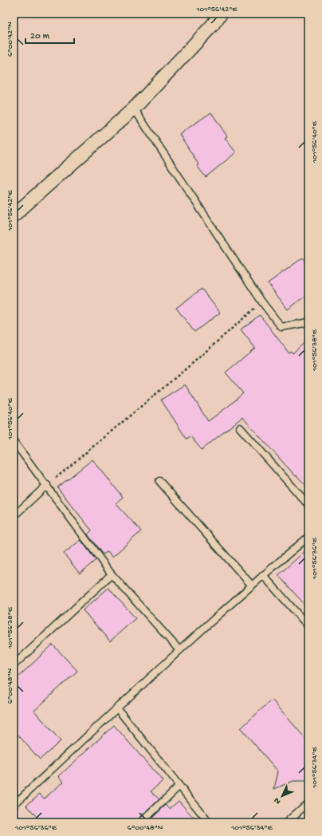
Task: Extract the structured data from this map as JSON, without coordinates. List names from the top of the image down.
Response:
{
  "scale_bar": "20 m",
  "north": "bottom left",
  "coordinates": [
    "101°56'42\"E",
    "6°00'42\"N",
    "101°56'40\"E",
    "101°56'38\"E",
    "101°56'36\"E",
    "6°00'48\"N",
    "101°56'34\"E"
  ]
}
